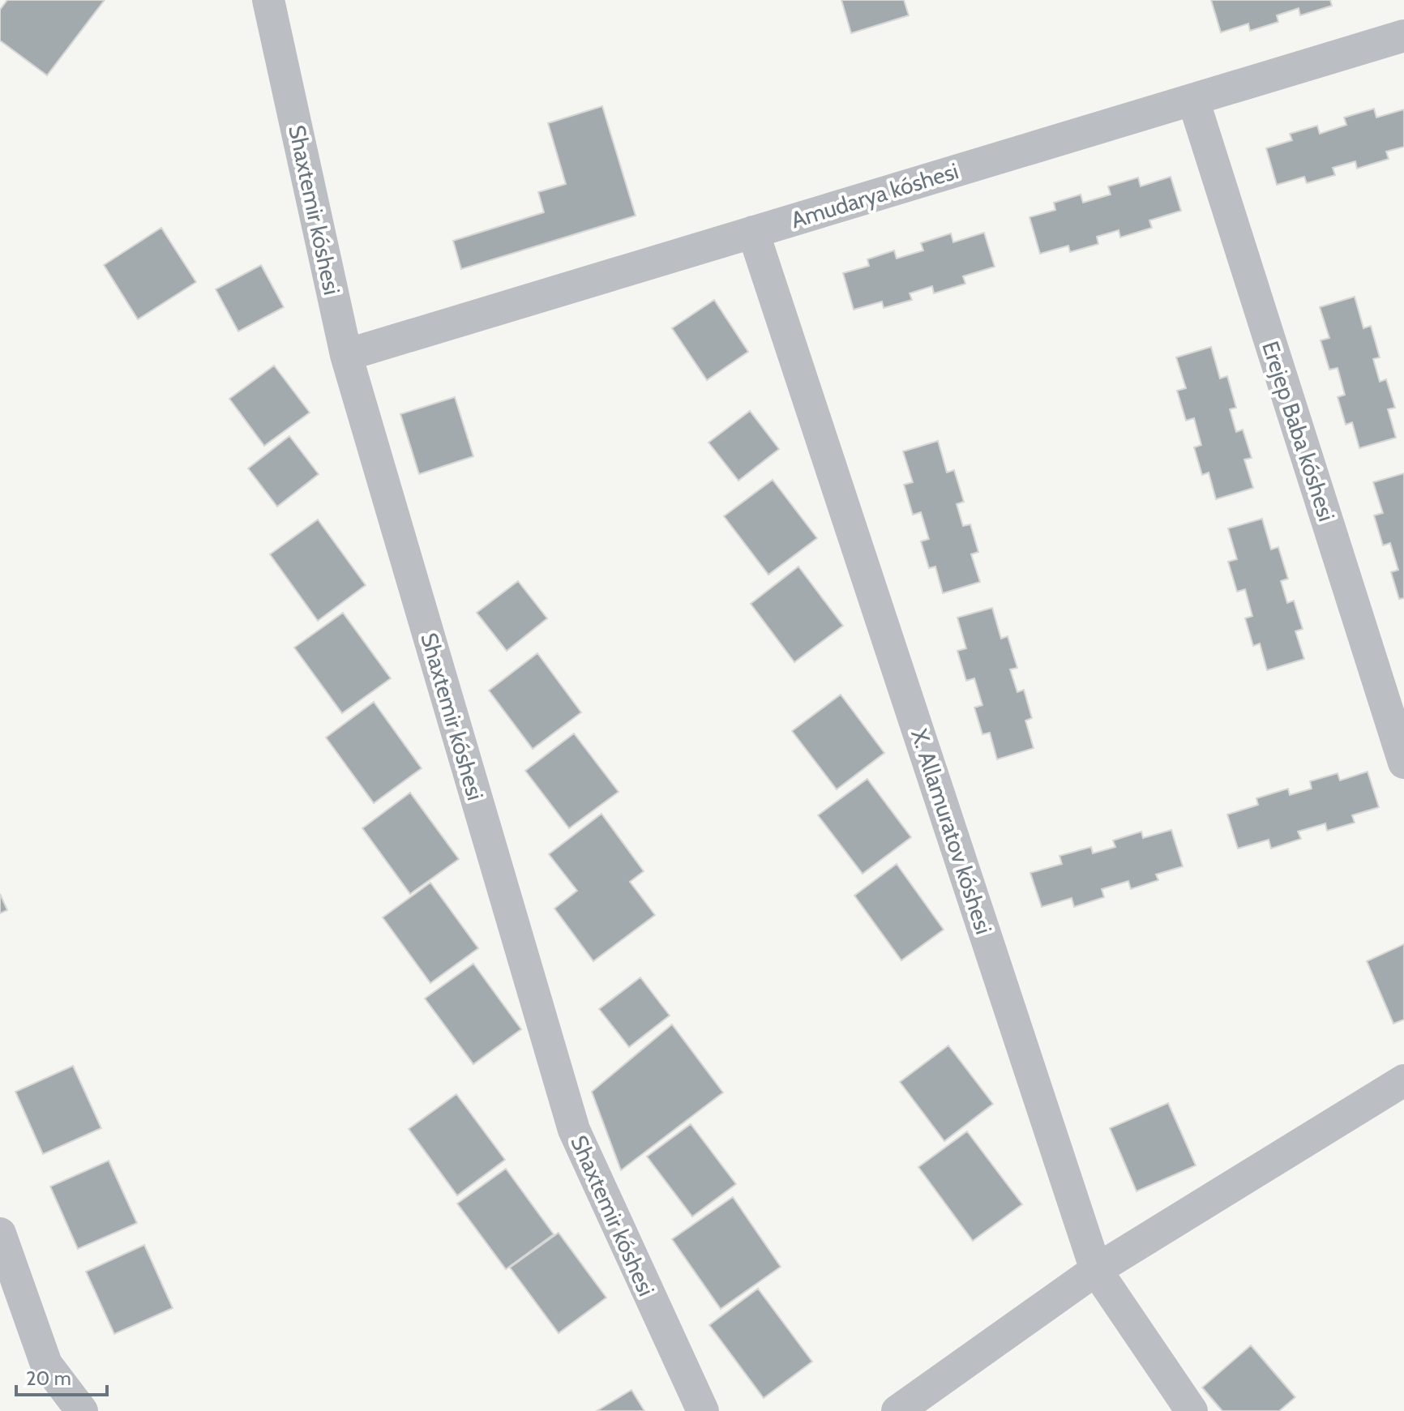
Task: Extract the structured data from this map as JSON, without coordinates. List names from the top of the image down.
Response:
{
  "streets": {
    "street": [
      "Amudarya kóshesi",
      "Shaxtemir kóshesi",
      "Erejep Baba kóshesi",
      "X. Allamuratov kóshesi"
    ]
  },
  "crossings": [
    ["Amudarya kóshesi", "Shaxtemir kóshesi"],
    ["Amudarya kóshesi", "Erejep Baba kóshesi"],
    ["Amudarya kóshesi", "X. Allamuratov kóshesi"]
  ],
  "scale_bar": "20 m"
}
